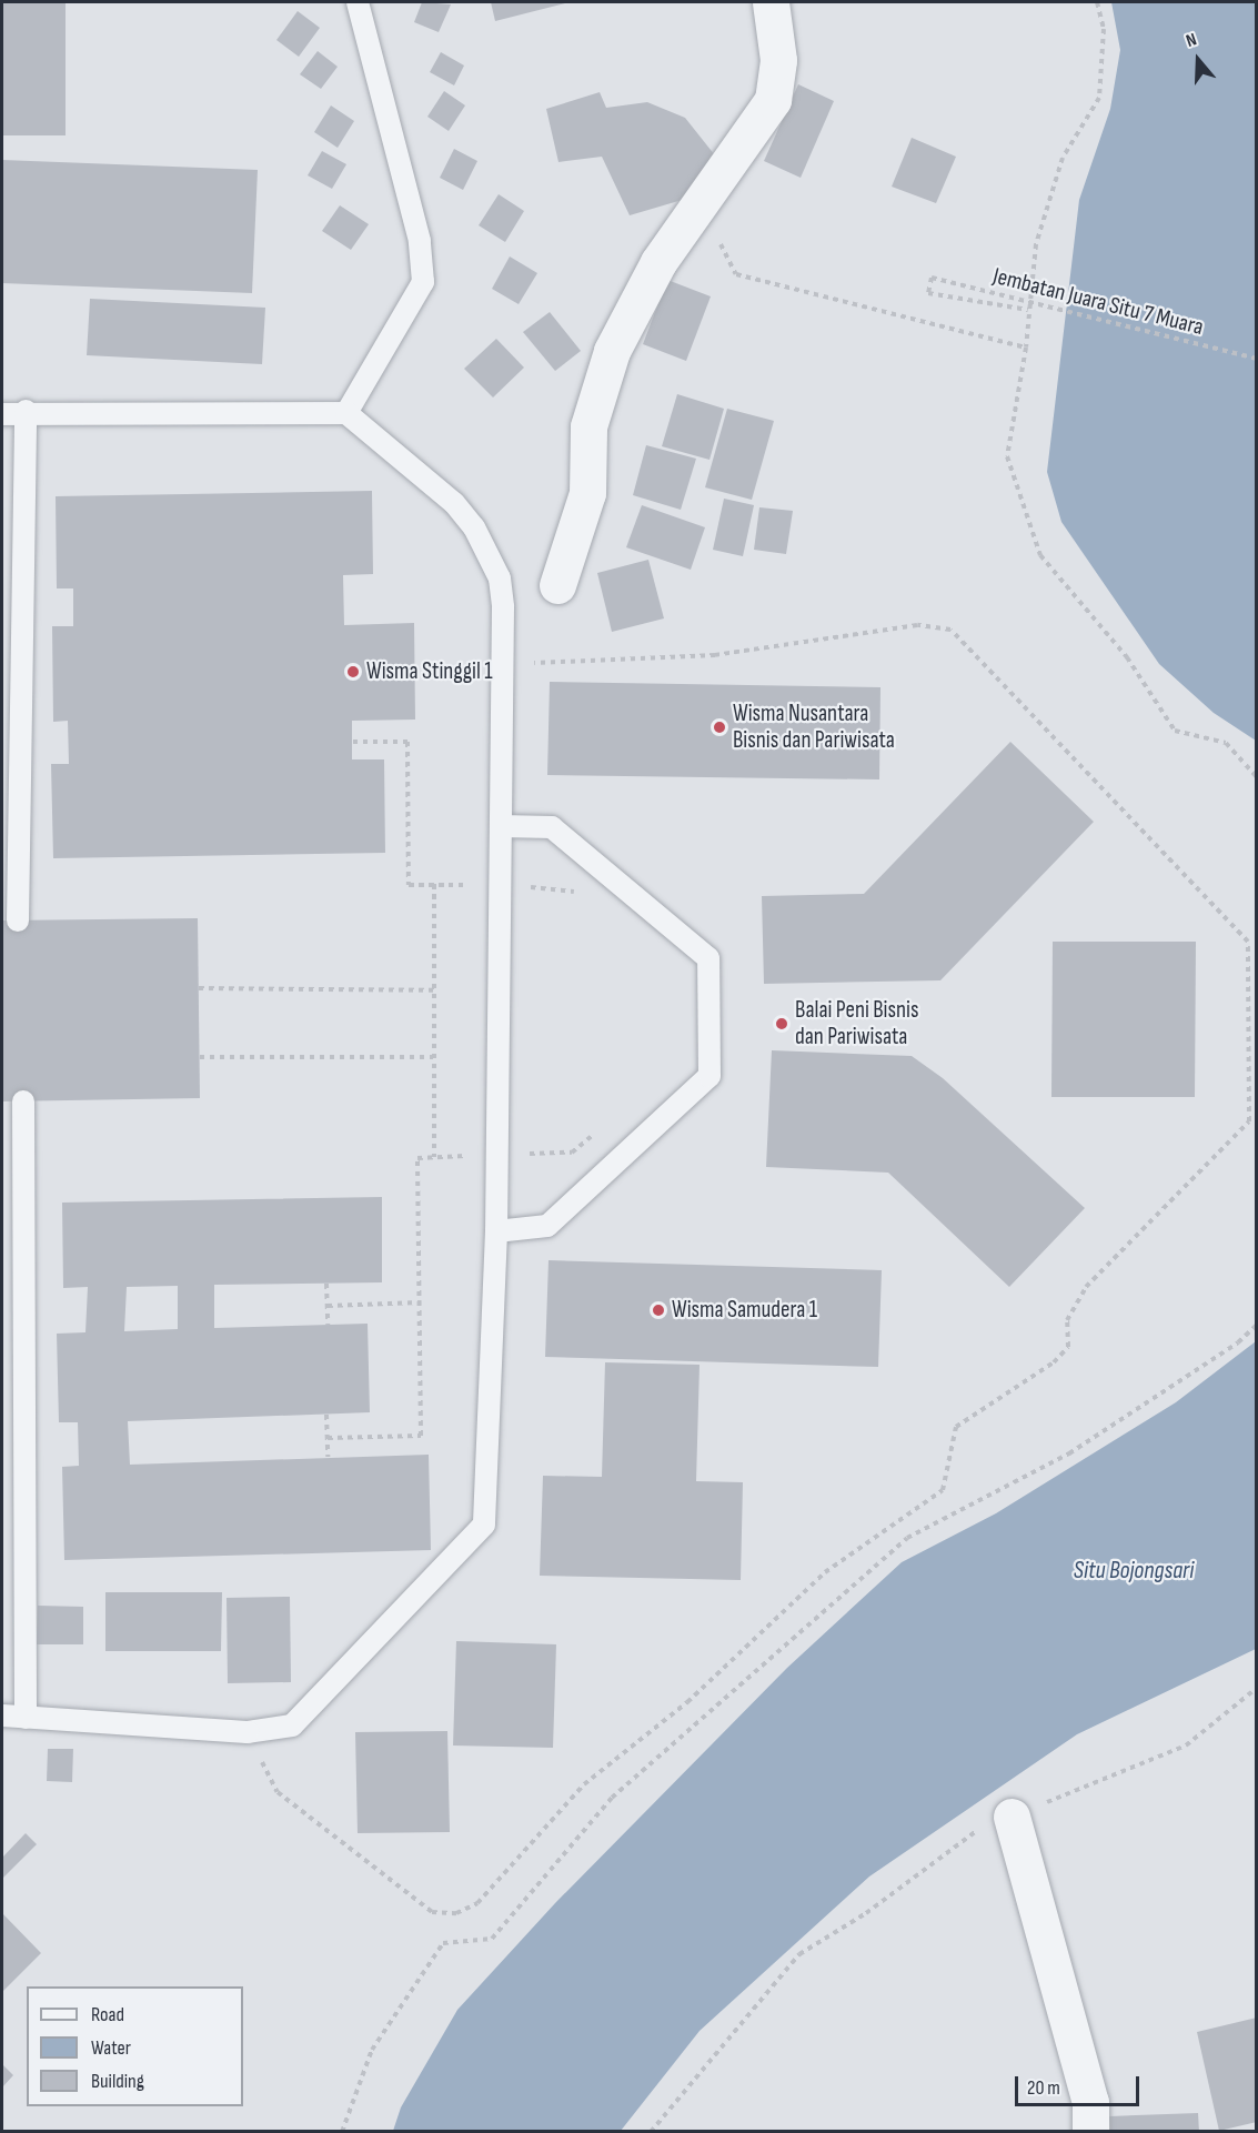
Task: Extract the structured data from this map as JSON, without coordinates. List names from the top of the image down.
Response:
{
  "streets": {
    "path": ["Jembatan Juara Situ 7 Muara"]
  },
  "water": ["Situ Bojongsari"],
  "places": [
    "Wisma Stinggil 1",
    "Wisma Nusantara Bisnis dan Pariwisata",
    "Balai Peni Bisnis dan Pariwisata",
    "Wisma Samudera 1"
  ],
  "legend": ["Road", "Water", "Building"],
  "scale_bar": "20 m",
  "north": "top"
}
